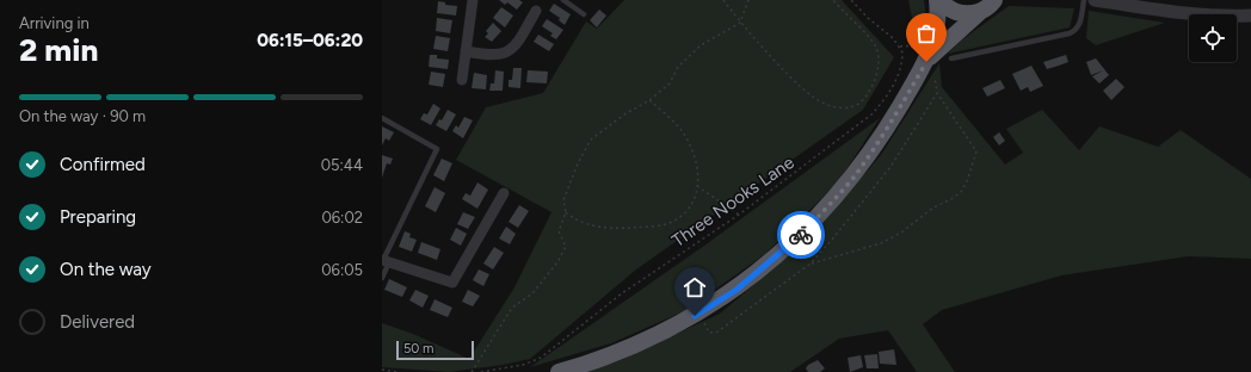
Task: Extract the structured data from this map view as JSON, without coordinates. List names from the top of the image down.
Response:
{
  "streets": {
    "path": ["Three Nooks Lane"]
  },
  "scale_bar": "50 m",
  "page": {
    "heading": ["2 min", "Arriving in", "06:15–06:20"],
    "bar": "On the way · 90 m",
    "list": [
      ["Confirmed", "05:44"],
      ["Preparing", "06:02"],
      ["On the way", "06:05"],
      "Delivered"
    ],
    "scale": "50 m"
  }
}
